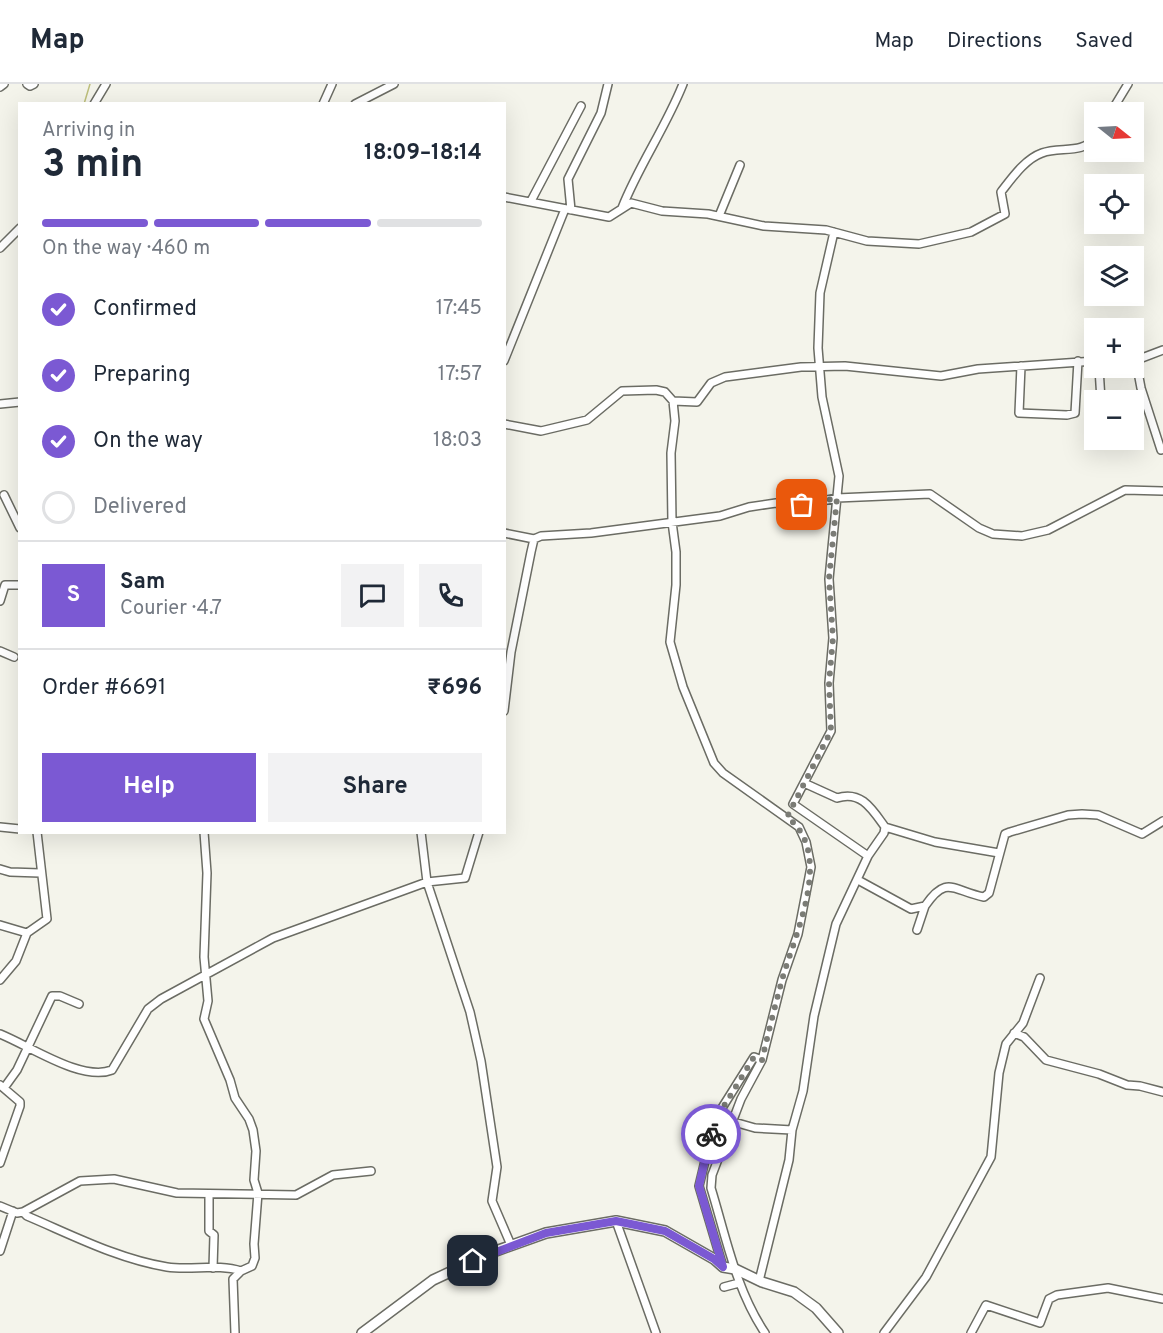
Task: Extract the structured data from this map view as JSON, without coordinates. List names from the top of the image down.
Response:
{
  "north": "right",
  "page": {
    "header": "Map",
    "nav": ["Map", "Directions", "Saved"],
    "map_buttons": ["+", "−"],
    "heading": ["3 min", "Arriving in", "18:09–18:14"],
    "panel": [
      "Sam",
      "Courier · 4.7",
      "Order #6691",
      "₹696"
    ],
    "bar": "On the way · 460 m",
    "list": [
      ["Confirmed", "17:45"],
      ["Preparing", "17:57"],
      ["On the way", "18:03"],
      "Delivered"
    ],
    "round": "S",
    "buttons": ["Help", "Share"]
  }
}
